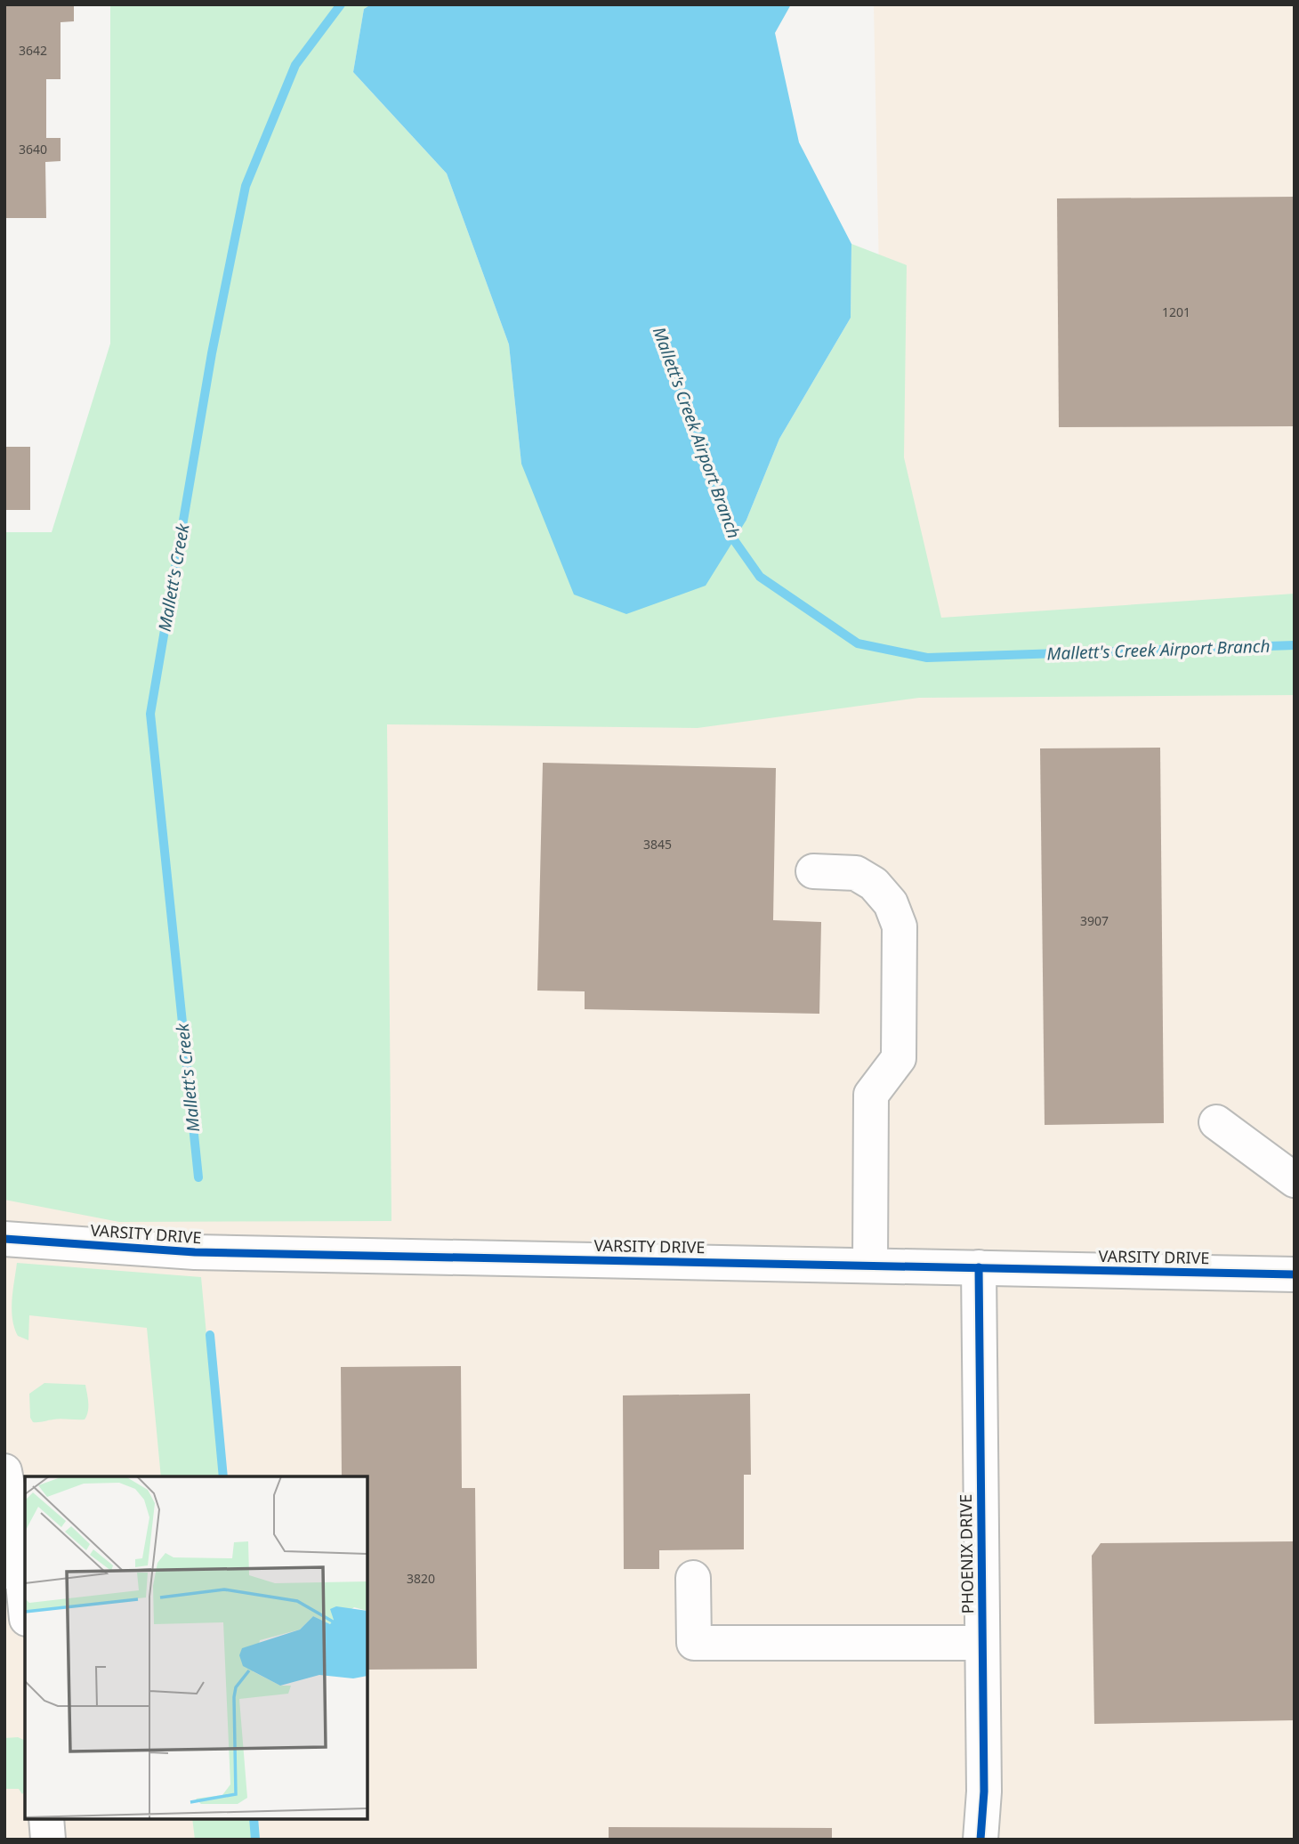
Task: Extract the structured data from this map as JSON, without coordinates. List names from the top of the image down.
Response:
{
  "streets": {
    "street": ["VARSITY DRIVE", "PHOENIX DRIVE"]
  },
  "crossings": [
    ["VARSITY DRIVE", "PHOENIX DRIVE"]
  ],
  "water": ["Mallett's Creek Airport Branch", "Mallett's Creek"],
  "house_numbers": [
    "3642",
    "3640",
    "1201",
    "3845",
    "3907",
    "3820"
  ]
}
